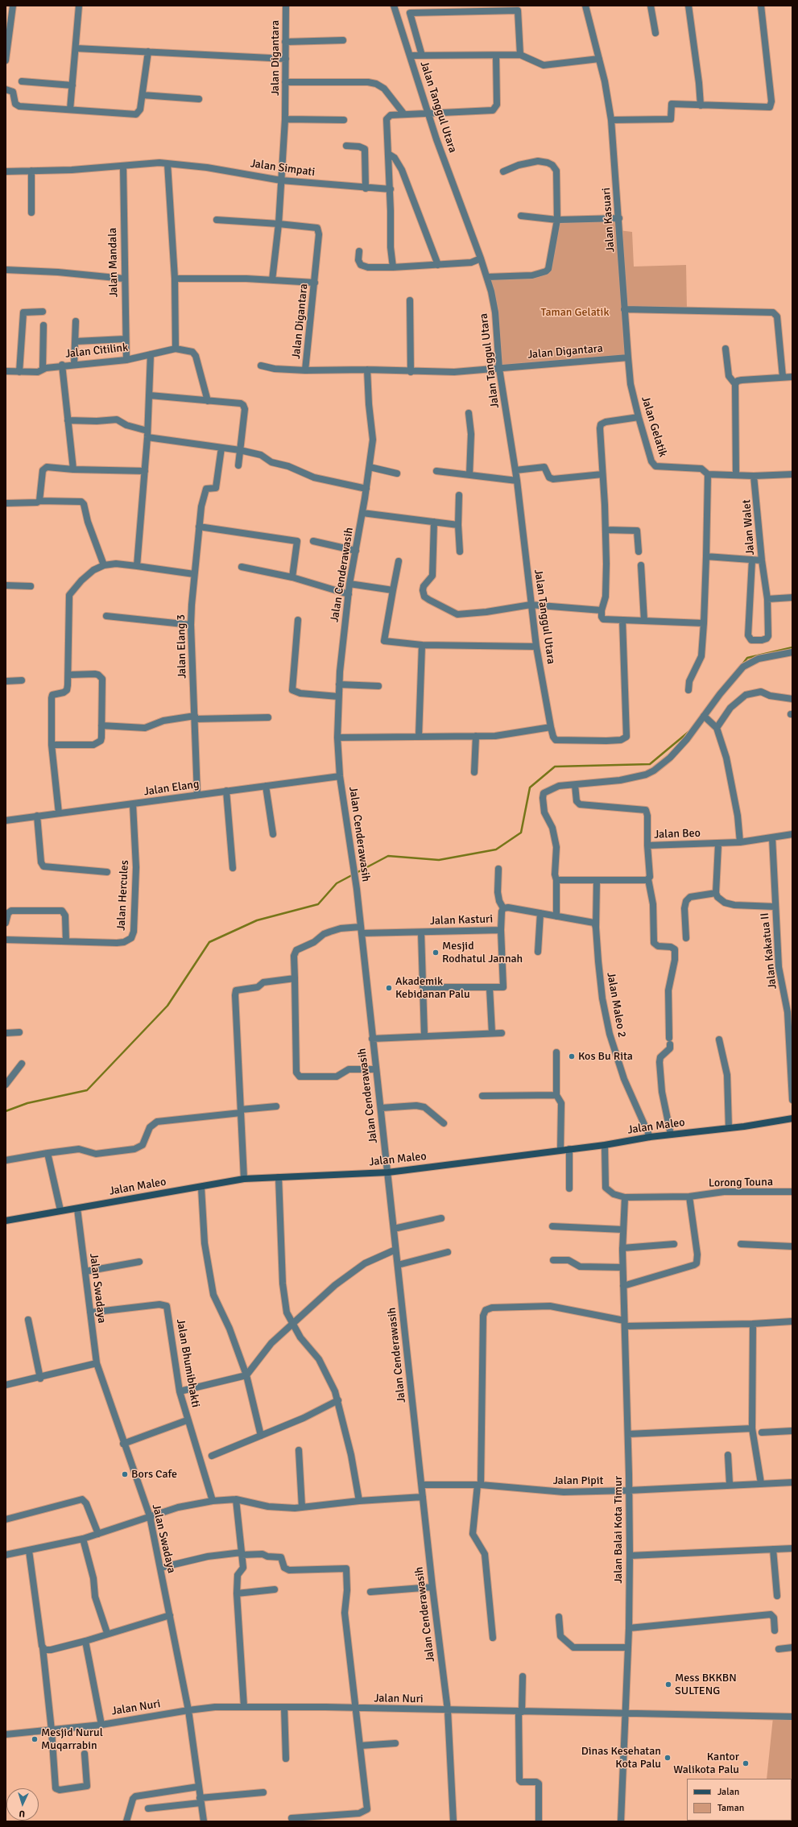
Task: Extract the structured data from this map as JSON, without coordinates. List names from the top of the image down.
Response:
{
  "streets": {
    "street": [
      "Jalan Digantara",
      "Jalan Tanggul Utara",
      "Jalan Simpati",
      "Jalan Kasuari",
      "Jalan Mandala",
      "Jalan Citilink",
      "Jalan Gelatik",
      "Jalan Walet",
      "Jalan Cenderawasih",
      "Jalan Elang 3",
      "Jalan Elang",
      "Jalan Beo",
      "Jalan Hercules",
      "Jalan Kasturi",
      "Jalan Kakatua II",
      "Jalan Maleo 2",
      "Jalan Maleo",
      "Lorong Touna",
      "Jalan Swadaya",
      "Jalan Bhumibhakti",
      "Jalan Pipit",
      "Jalan Balai Kota Timur",
      "Jalan Nuri"
    ]
  },
  "crossings": [
    ["Jalan Digantara", "Jalan Tanggul Utara"],
    ["Jalan Digantara", "Jalan Simpati"],
    ["Jalan Digantara", "Jalan Kasuari"],
    ["Jalan Digantara", "Jalan Gelatik"],
    ["Jalan Digantara", "Jalan Cenderawasih"],
    ["Jalan Simpati", "Jalan Mandala"],
    ["Jalan Kasuari", "Jalan Gelatik"],
    ["Jalan Mandala", "Jalan Citilink"],
    ["Jalan Cenderawasih", "Jalan Elang"],
    ["Jalan Cenderawasih", "Jalan Kasturi"],
    ["Jalan Cenderawasih", "Jalan Maleo"],
    ["Jalan Cenderawasih", "Jalan Pipit"],
    ["Jalan Cenderawasih", "Jalan Nuri"],
    ["Jalan Elang 3", "Jalan Elang"],
    ["Jalan Elang", "Jalan Hercules"],
    ["Jalan Beo", "Jalan Kakatua II"],
    ["Jalan Beo", "Jalan Maleo"],
    ["Jalan Kasturi", "Jalan Maleo 2"],
    ["Jalan Maleo 2", "Jalan Maleo"],
    ["Jalan Maleo", "Jalan Swadaya"],
    ["Lorong Touna", "Jalan Balai Kota Timur"],
    ["Jalan Swadaya", "Jalan Bhumibhakti"],
    ["Jalan Swadaya", "Jalan Nuri"],
    ["Jalan Pipit", "Jalan Balai Kota Timur"],
    ["Jalan Balai Kota Timur", "Jalan Nuri"]
  ],
  "parks": ["Taman Gelatik"],
  "places": [
    "Mesjid Rodhatul Jannah",
    "Akademik Kebidanan Palu",
    "Kos Bu Rita",
    "Bors Cafe",
    "Mess BKKBN SULTENG",
    "Mesjid Nurul Muqarrabin",
    "Dinas Kesehatan Kota Palu",
    "Kantor Walikota Palu"
  ],
  "legend": ["Jalan", "Taman"],
  "north": "bottom"
}
